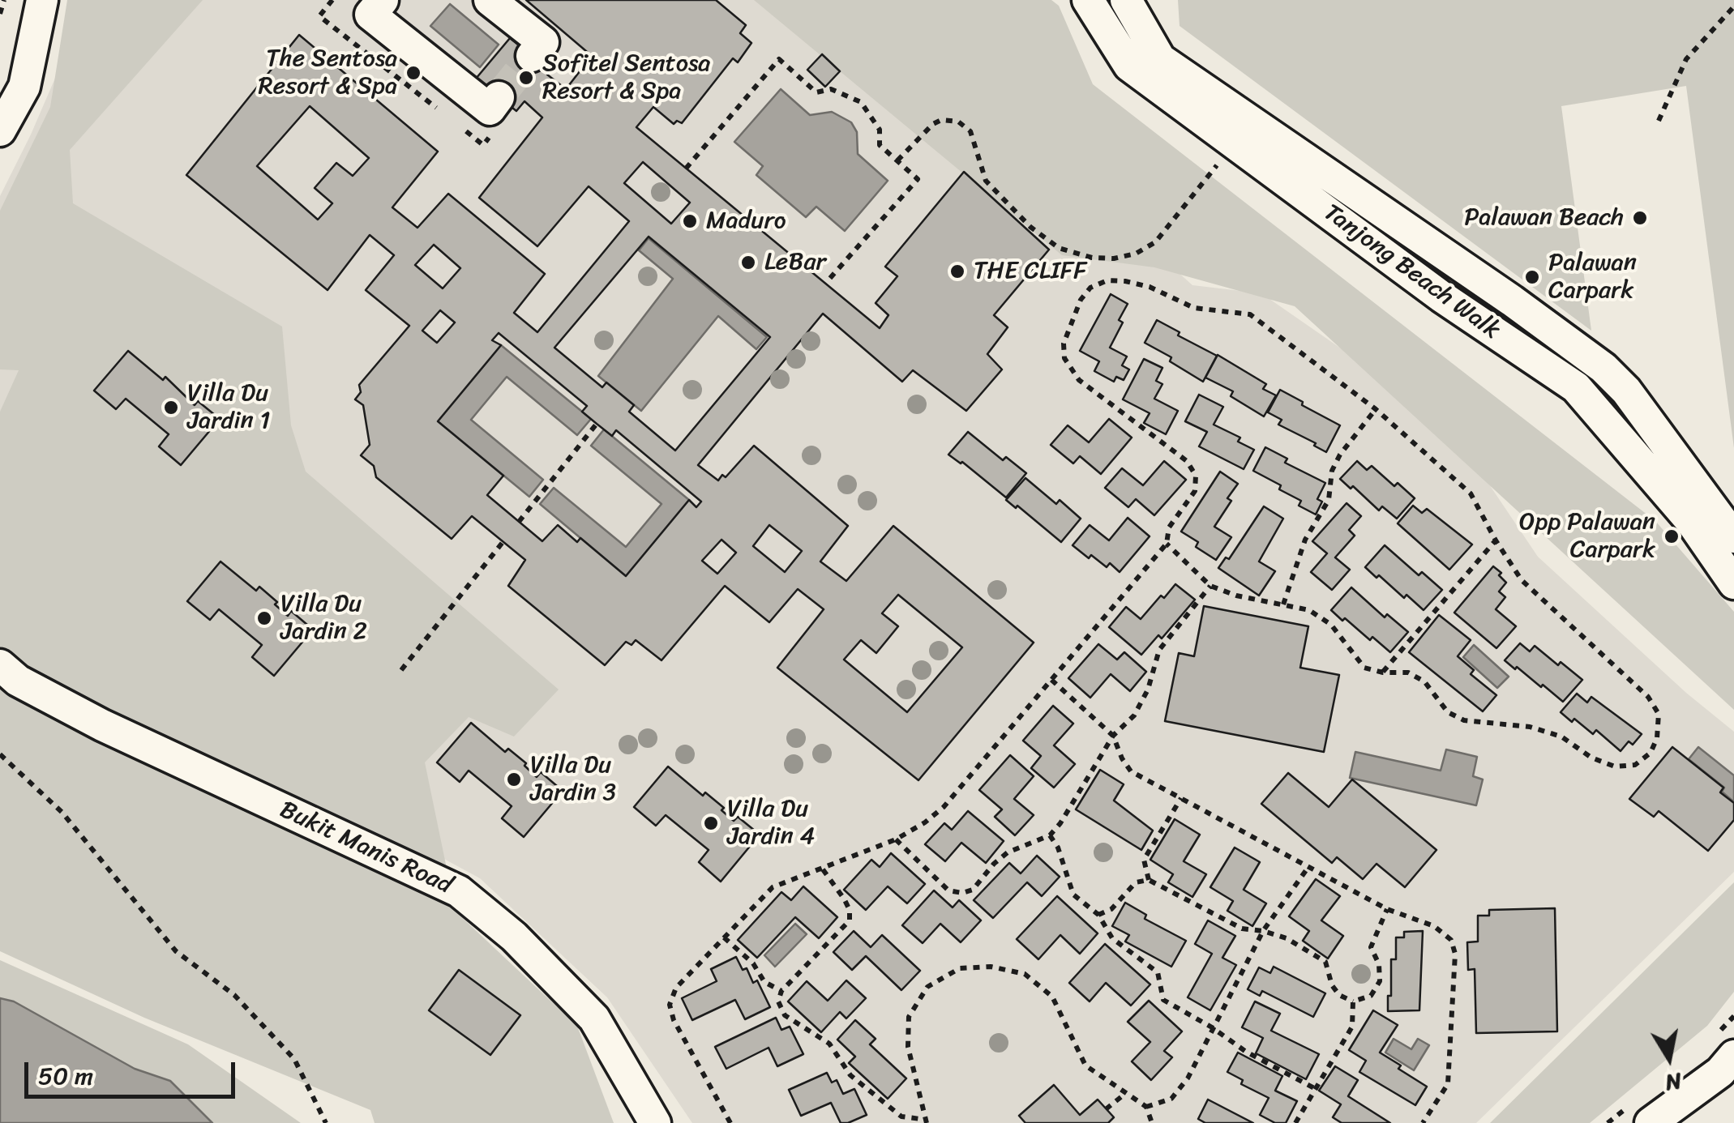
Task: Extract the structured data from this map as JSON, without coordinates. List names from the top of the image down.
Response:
{
  "streets": {
    "street": ["Tanjong Beach Walk", "Bukit Manis Road"]
  },
  "places": [
    "The Sentosa Resort & Spa",
    "Sofitel Sentosa Resort & Spa",
    "Palawan Beach",
    "Maduro",
    "LeBar",
    "THE CLIFF",
    "Palawan Carpark",
    "Villa Du Jardin 1",
    "Opp Palawan Carpark",
    "Villa Du Jardin 2",
    "Villa Du Jardin 3",
    "Villa Du Jardin 4"
  ],
  "scale_bar": "50 m",
  "north": "bottom"
}
